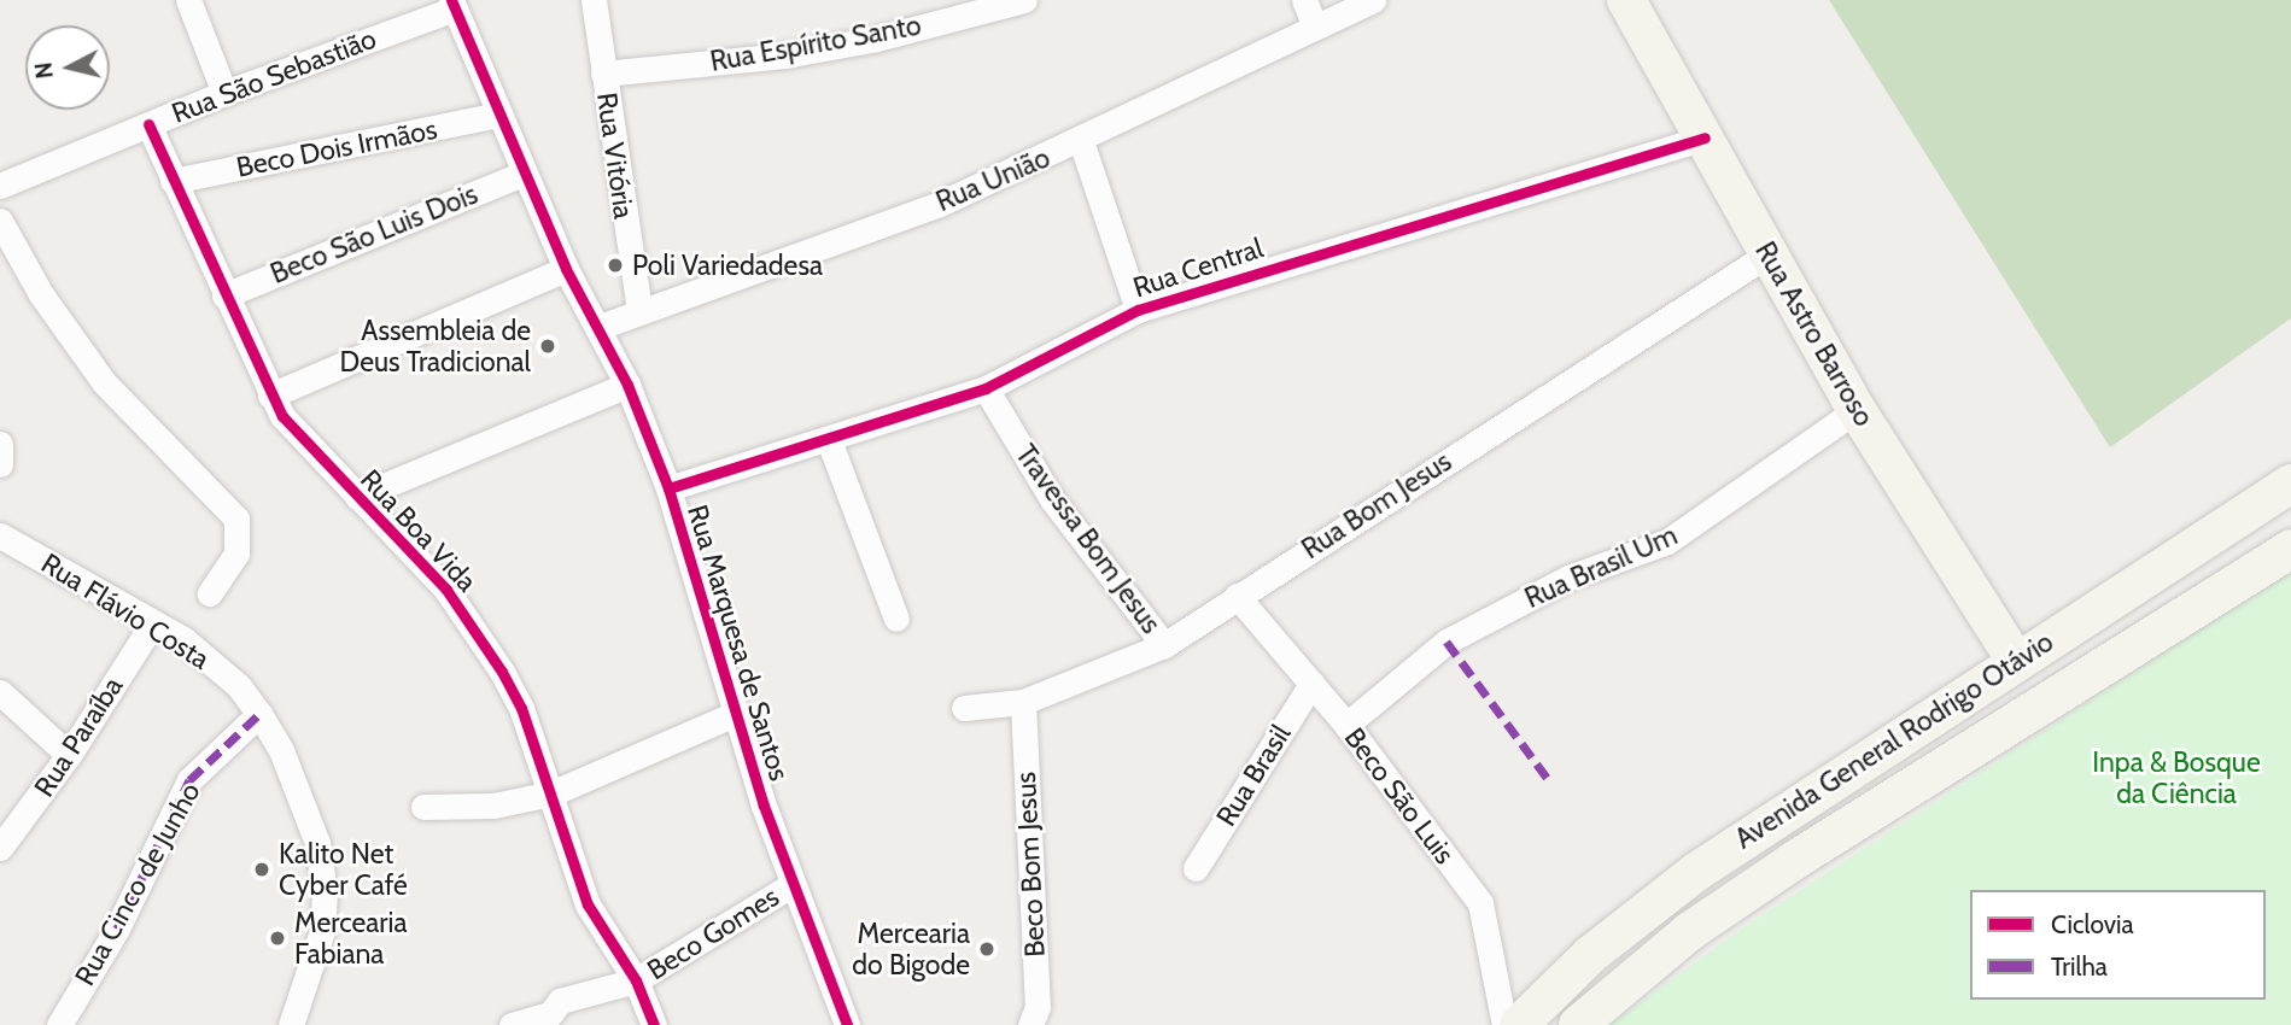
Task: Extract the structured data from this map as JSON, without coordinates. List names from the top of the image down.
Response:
{
  "streets": {
    "main road": ["Rua Astro Barroso", "Avenida General Rodrigo Otávio"],
    "street": [
      "Rua Espírito Santo",
      "Rua São Sebastião",
      "Beco Dois Irmãos",
      "Rua Vitória",
      "Rua União",
      "Beco São Luis Dois",
      "Rua Central",
      "Rua Bom Jesus",
      "Rua Boa Vida",
      "Travessa Bom Jesus",
      "Rua Brasil Um",
      "Rua Flávio Costa",
      "Rua Marquesa de Santos",
      "Rua Paraíba",
      "Rua Brasil",
      "Beco São Luis",
      "Beco Bom Jesus",
      "Rua Cinco de Junho",
      "Beco Gomes"
    ]
  },
  "crossings": [
    ["Rua Espírito Santo", "Rua Vitória"],
    ["Rua São Sebastião", "Rua Boa Vida"],
    ["Rua São Sebastião", "Rua Marquesa de Santos"],
    ["Beco Dois Irmãos", "Rua Boa Vida"],
    ["Beco Dois Irmãos", "Rua Marquesa de Santos"],
    ["Rua Vitória", "Rua União"],
    ["Rua União", "Rua Marquesa de Santos"],
    ["Beco São Luis Dois", "Rua Boa Vida"],
    ["Beco São Luis Dois", "Rua Marquesa de Santos"],
    ["Rua Central", "Rua Astro Barroso"],
    ["Rua Central", "Travessa Bom Jesus"],
    ["Rua Central", "Rua Marquesa de Santos"],
    ["Rua Astro Barroso", "Rua Bom Jesus"],
    ["Rua Astro Barroso", "Rua Brasil Um"],
    ["Rua Astro Barroso", "Avenida General Rodrigo Otávio"],
    ["Rua Bom Jesus", "Travessa Bom Jesus"],
    ["Rua Bom Jesus", "Beco São Luis"],
    ["Rua Bom Jesus", "Beco Bom Jesus"],
    ["Rua Boa Vida", "Beco Gomes"],
    ["Rua Brasil Um", "Beco São Luis"],
    ["Rua Flávio Costa", "Rua Paraíba"],
    ["Rua Flávio Costa", "Rua Cinco de Junho"],
    ["Rua Marquesa de Santos", "Beco Gomes"],
    ["Rua Brasil", "Beco São Luis"]
  ],
  "parks": ["Inpa & Bosque da Ciência"],
  "places": [
    "Poli Variedadesa",
    "Assembleia de Deus Tradicional",
    "Kalito Net Cyber Café",
    "Mercearia Fabiana",
    "Mercearia do Bigode"
  ],
  "legend": ["Ciclovia", "Trilha"],
  "north": "left"
}
